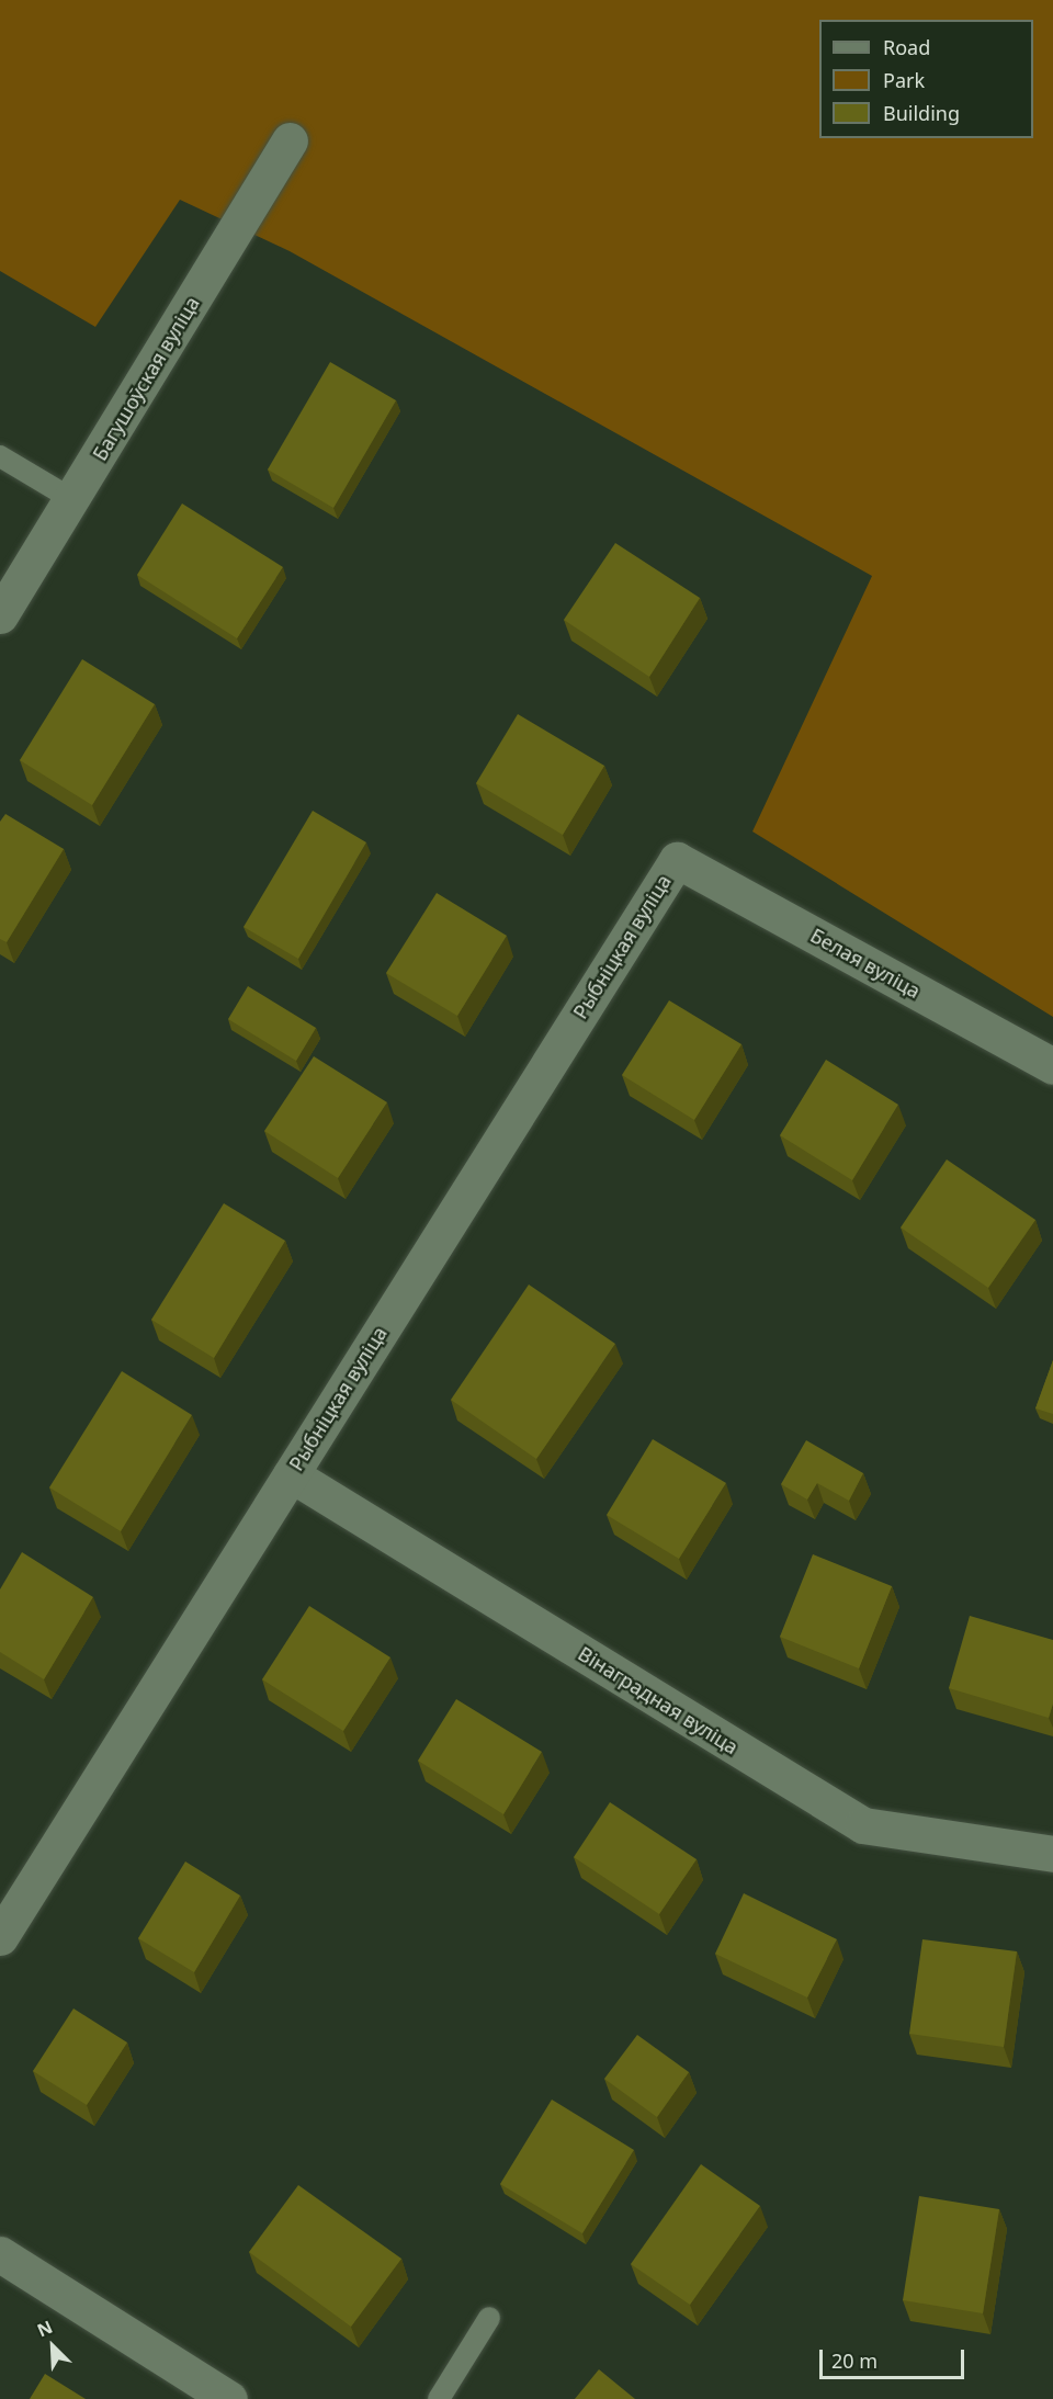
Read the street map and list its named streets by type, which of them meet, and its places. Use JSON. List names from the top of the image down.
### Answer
{
  "streets": {
    "street": [
      "Багушоўская вуліца",
      "Рыбніцкая вуліца",
      "Белая вуліца",
      "Вінаградная вуліца"
    ]
  },
  "crossings": [
    ["Рыбніцкая вуліца", "Белая вуліца"],
    ["Рыбніцкая вуліца", "Вінаградная вуліца"]
  ],
  "legend": ["Road", "Park", "Building"],
  "scale_bar": "20 m",
  "north": "top left"
}
